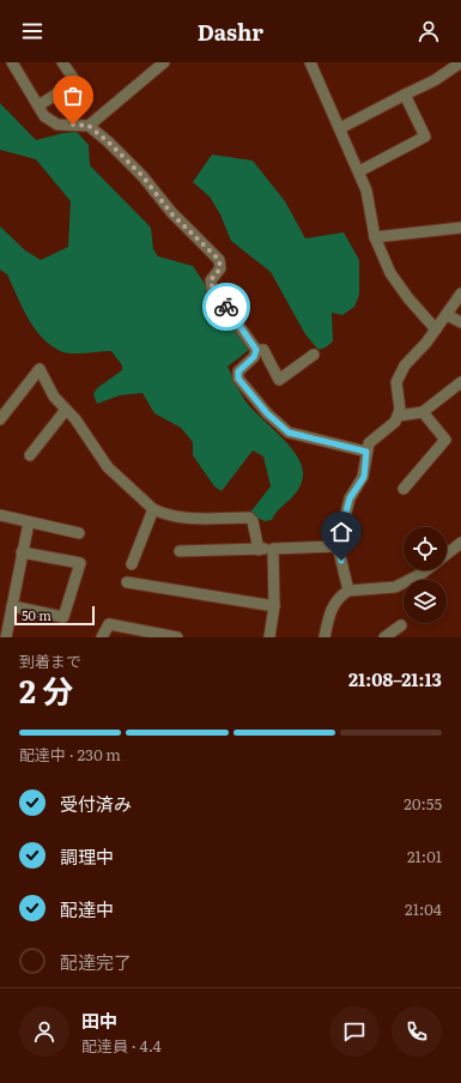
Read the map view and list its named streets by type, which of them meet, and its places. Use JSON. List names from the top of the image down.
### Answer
{
  "scale_bar": "50 m",
  "page": {
    "header": "Dashr",
    "scale": "50 m",
    "heading": ["2 分", "到着まで", "21:08–21:13"],
    "panel": ["田中", "配達員 · 4.4"],
    "bar": "配達中 · 230 m",
    "list": [
      ["受付済み", "20:55"],
      ["調理中", "21:01"],
      ["配達中", "21:04"],
      "配達完了"
    ]
  }
}
